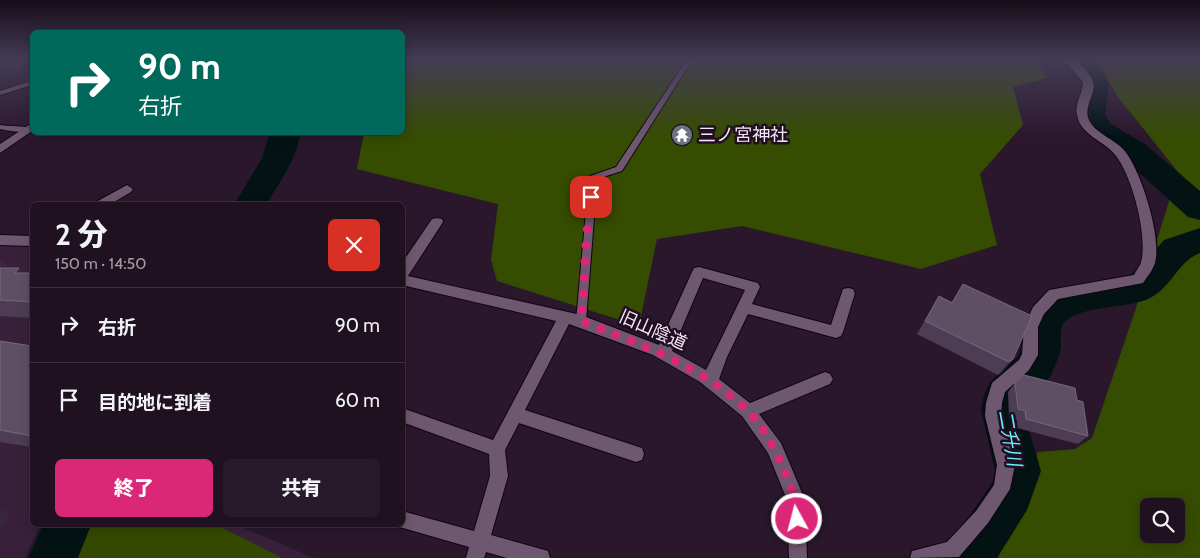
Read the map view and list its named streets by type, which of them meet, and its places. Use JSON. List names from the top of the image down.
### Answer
{
  "streets": {
    "street": ["旧山陰道"]
  },
  "water": ["二升川"],
  "places": {
    "temple": ["三ノ宮神社"]
  },
  "page": {
    "turn": ["90 m", "右折"],
    "heading": ["2 分", "150 m · 14:50"],
    "list": [
      {
        "name": "右折",
        "value": "90 m"
      },
      {
        "name": "目的地に到着",
        "value": "60 m"
      }
    ],
    "buttons": ["終了", "共有"]
  }
}
